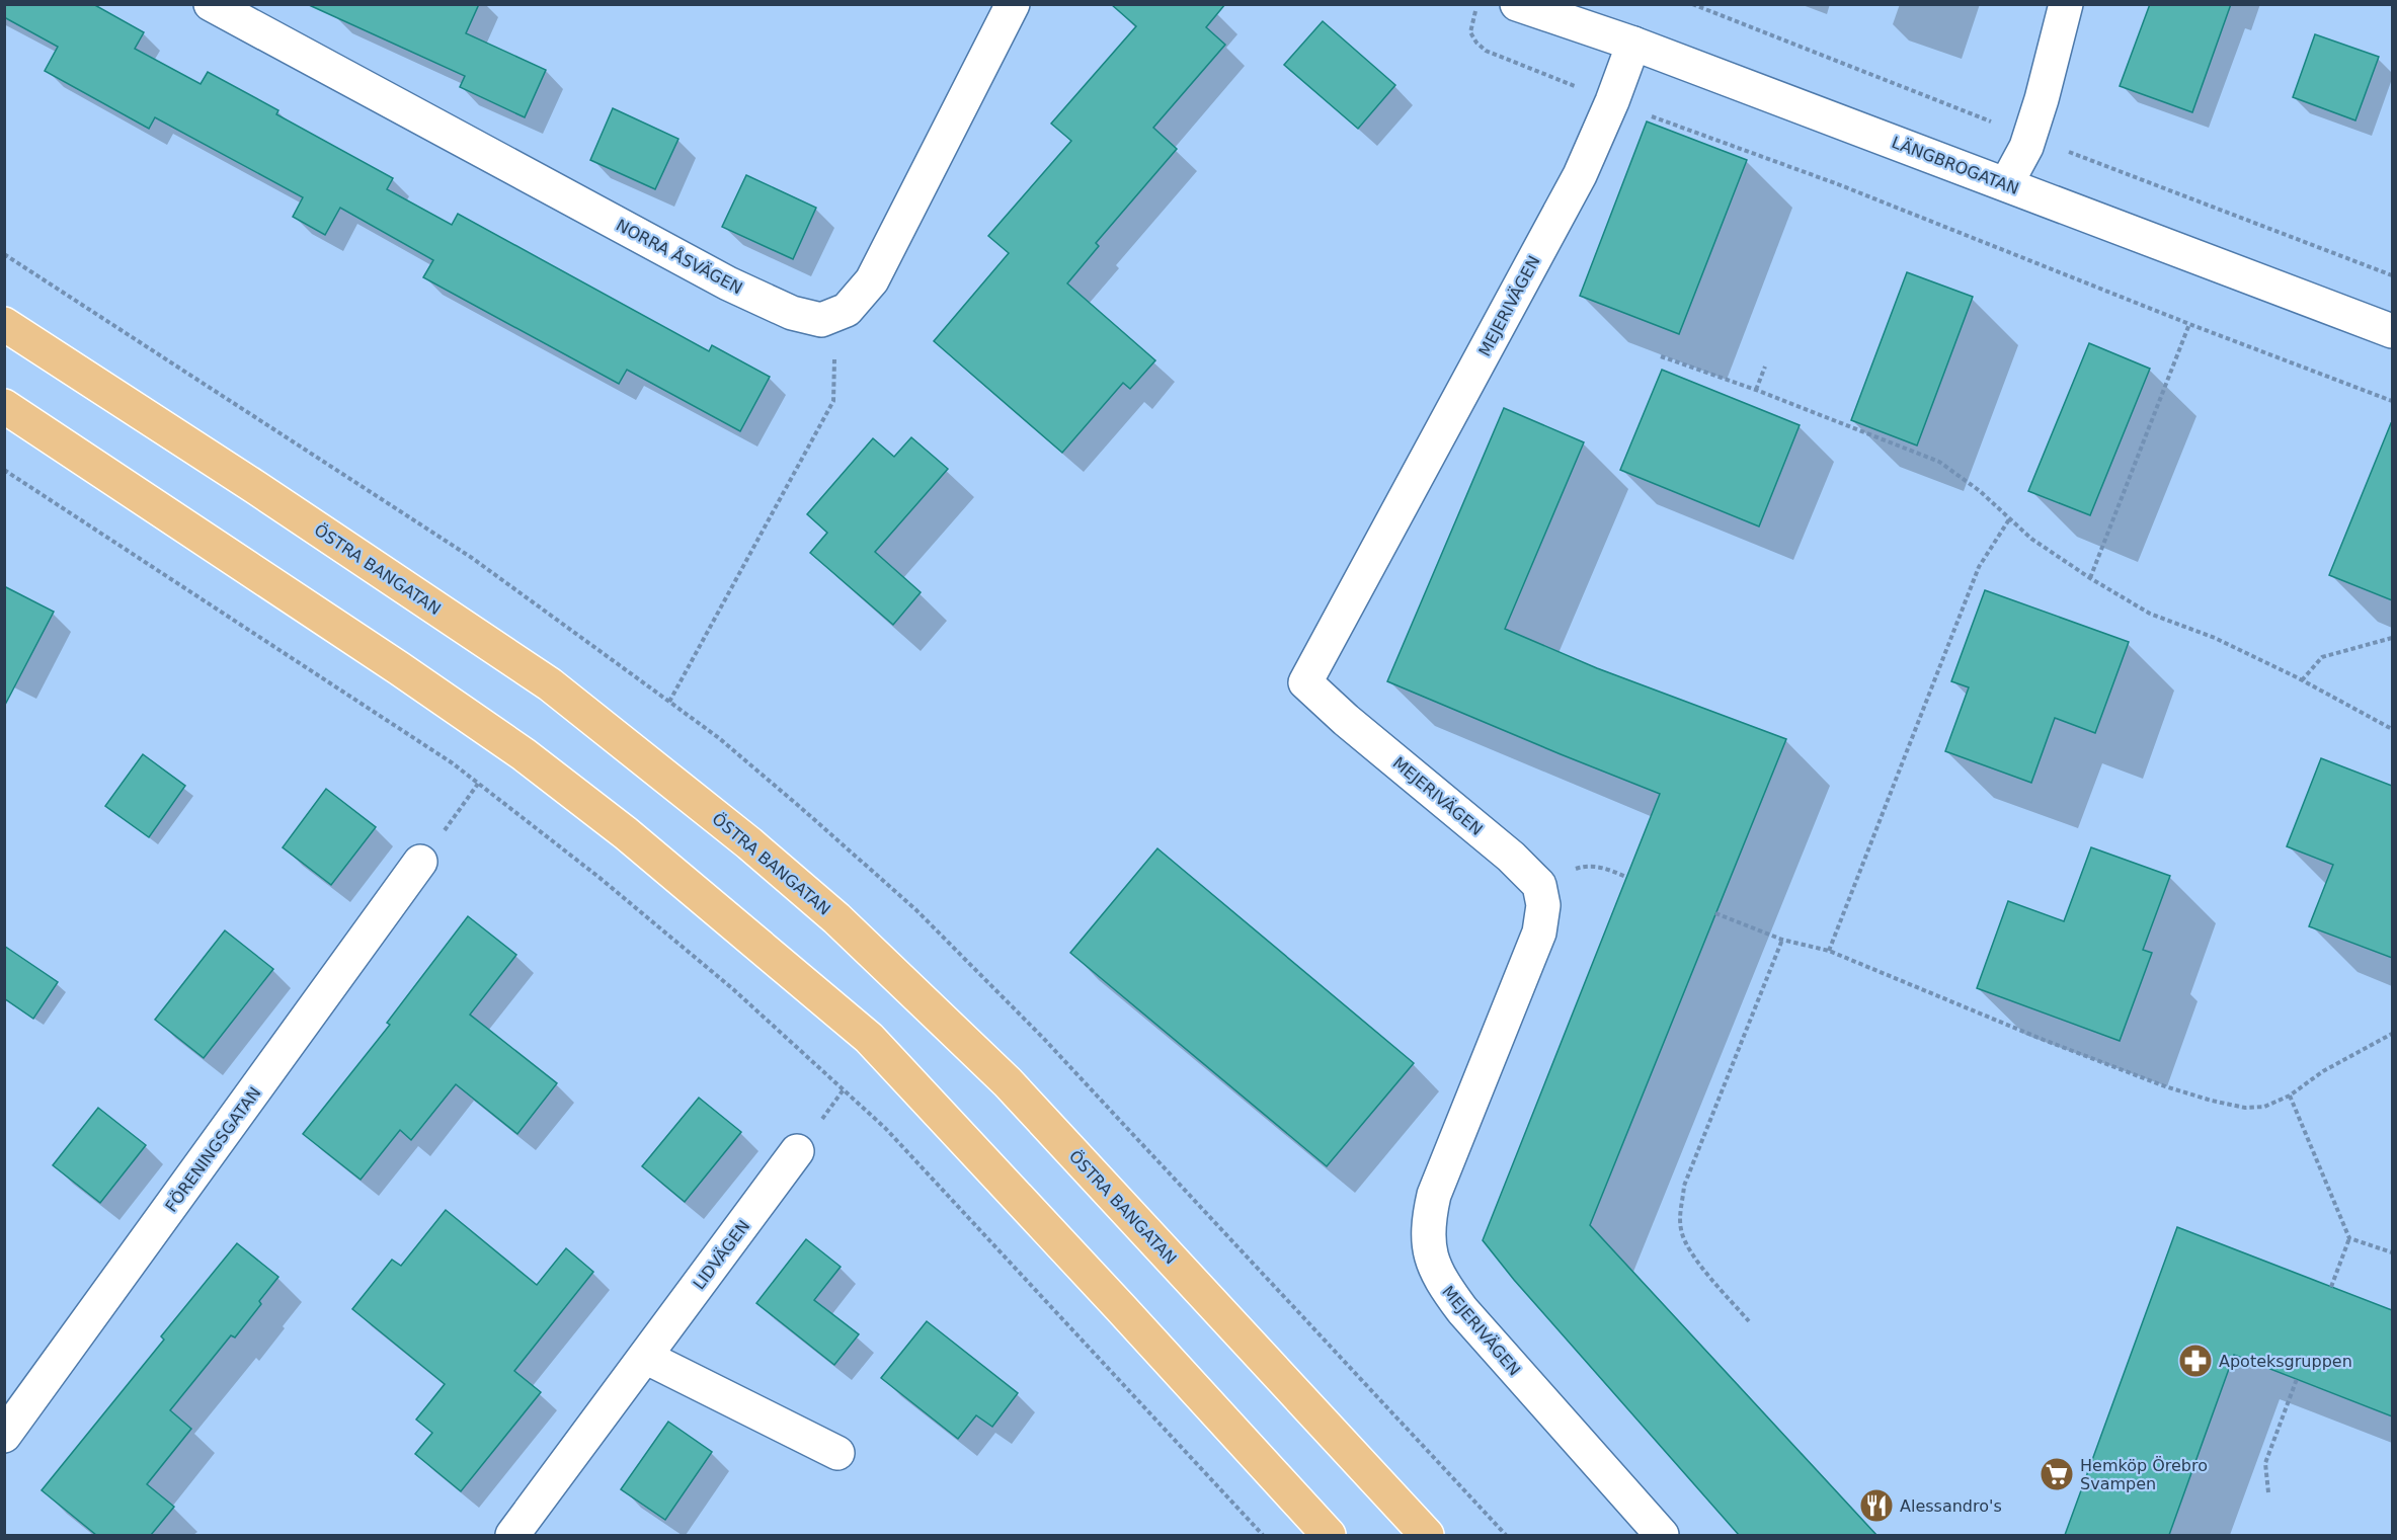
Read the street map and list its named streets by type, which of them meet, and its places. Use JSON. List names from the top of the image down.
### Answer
{
  "streets": {
    "main road": ["ÖSTRA BANGATAN"],
    "street": [
      "LÄNGBROGATAN",
      "NORRA ÅSVÄGEN",
      "MEJERIVÄGEN",
      "FÖRENINGSGATAN",
      "LIDVÄGEN"
    ]
  },
  "crossings": [
    ["LÄNGBROGATAN", "MEJERIVÄGEN"]
  ],
  "places": {
    "pharmacy": ["Apoteksgruppen"],
    "supermarket": ["Hemköp Örebro Svampen"],
    "restaurant": ["Alessandro's"]
  }
}
